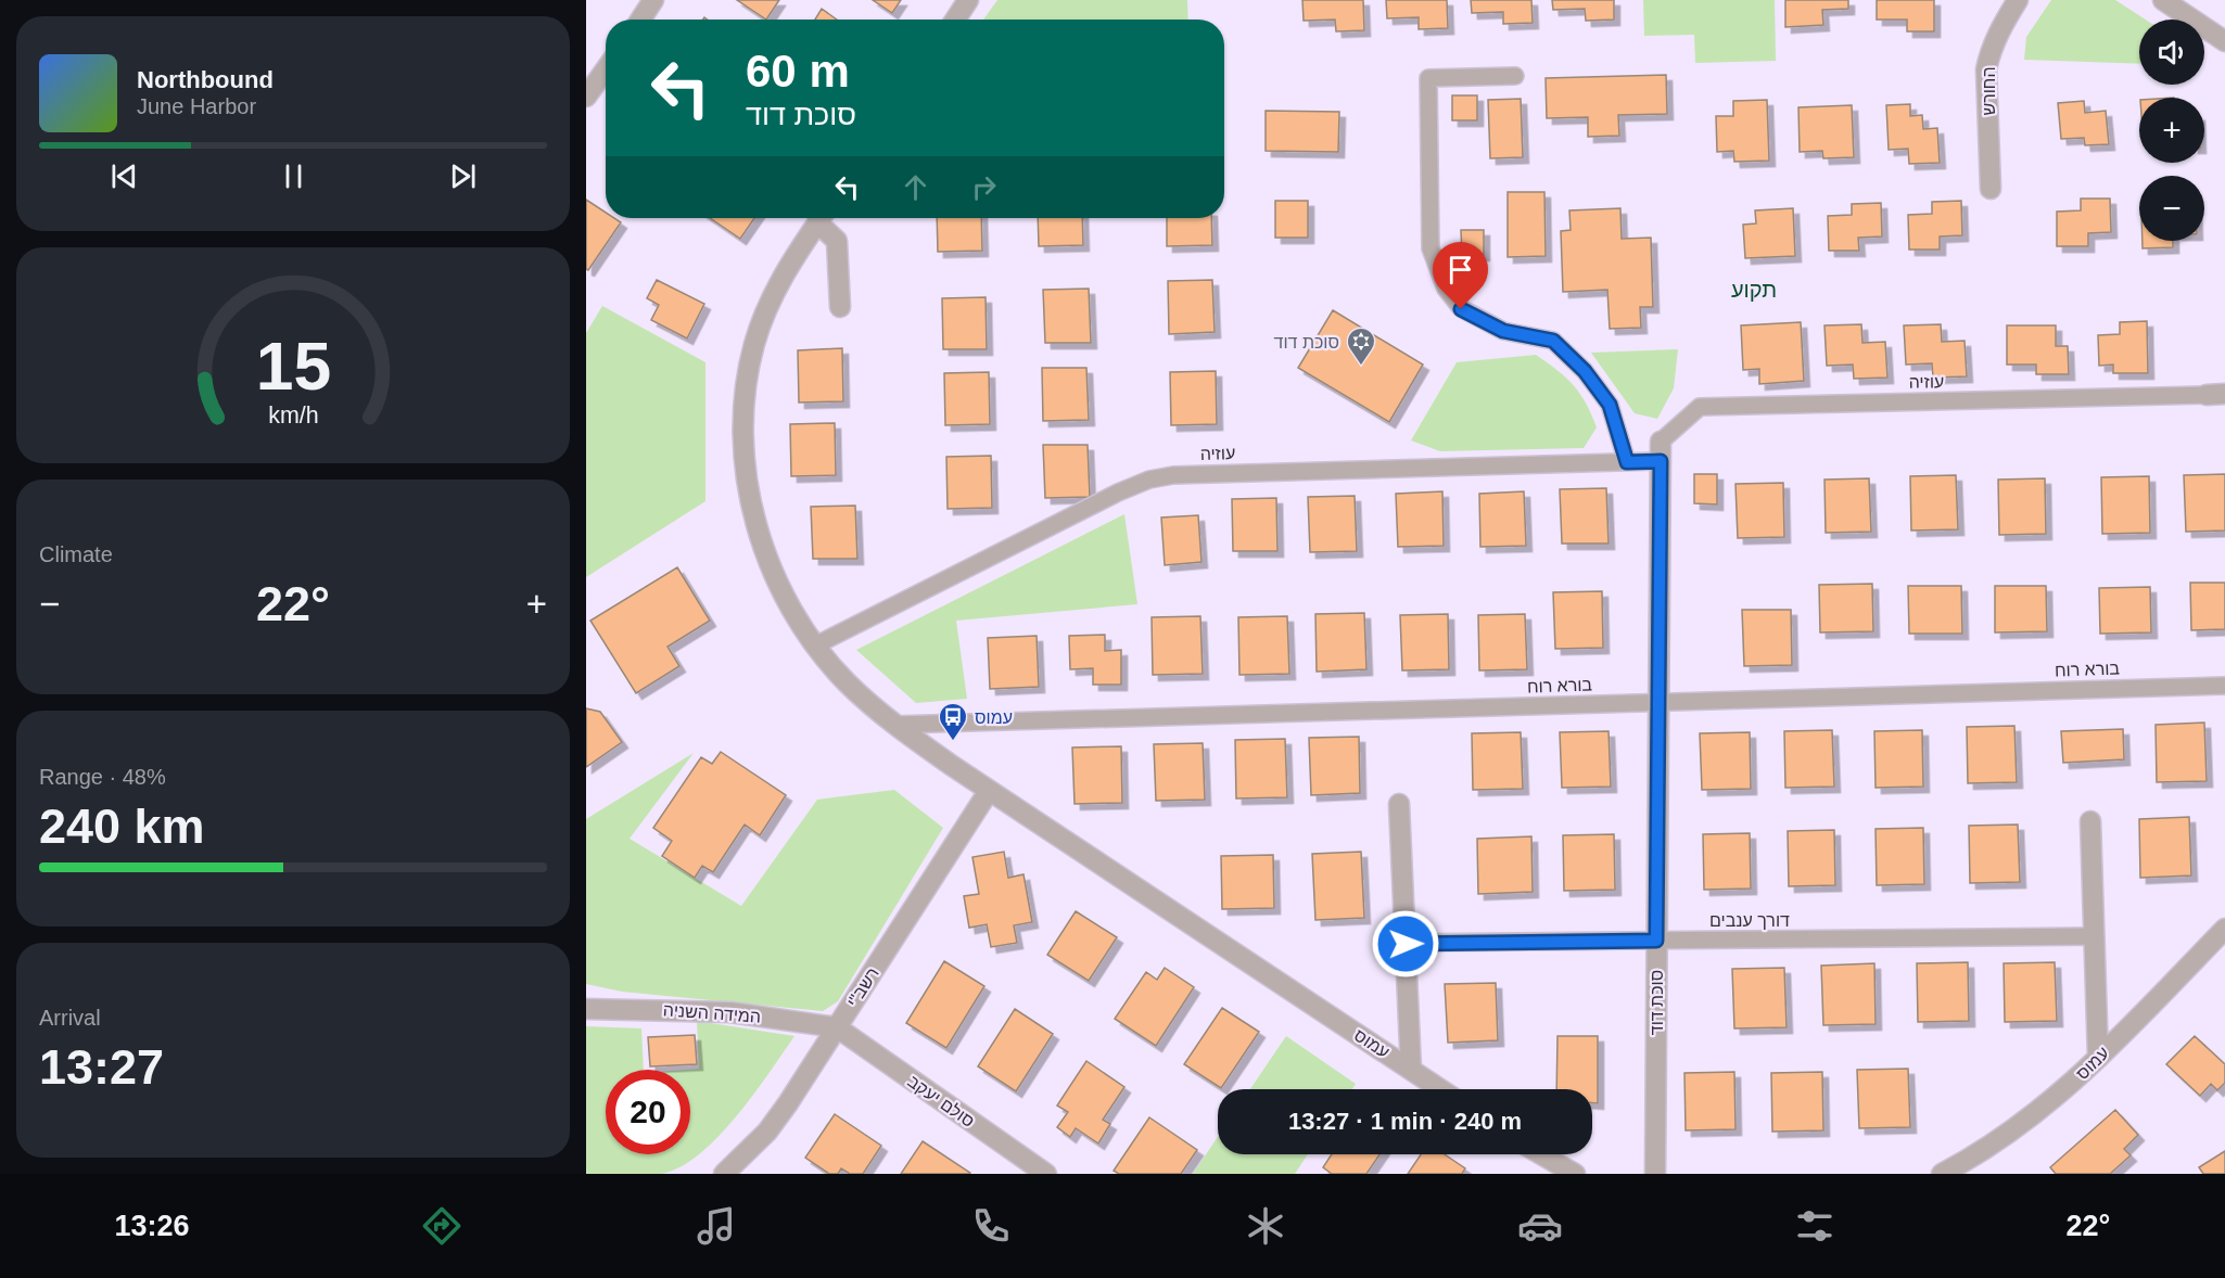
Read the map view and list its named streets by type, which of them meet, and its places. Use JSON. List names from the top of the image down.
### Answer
{
  "streets": {
    "street": [
      "החורש",
      "רשב\"י",
      "סוכת דוד",
      "המידה השניה",
      "עמוס",
      "סולם יעקב"
    ],
    "lane": ["עוזיה", "בורא רוח", "דורך ענבים"]
  },
  "crossings": [
    ["עוזיה", "סוכת דוד"],
    ["עוזיה", "עמוס"],
    ["בורא רוח", "סוכת דוד"],
    ["בורא רוח", "עמוס"],
    ["דורך ענבים", "סוכת דוד"],
    ["רשב\"י", "המידה השניה"],
    ["רשב\"י", "עמוס"],
    ["רשב\"י", "סולם יעקב"],
    ["המידה השניה", "סולם יעקב"]
  ],
  "districts": ["תקוע"],
  "places": {
    "synagogue": ["סוכת דוד"],
    "bus stop": ["עמוס"]
  },
  "page": {
    "map_buttons": ["+", "−"],
    "turn": ["60 m", "סוכת דוד"],
    "song": ["Northbound", "June Harbor"],
    "tile": [
      "Climate",
      ["Range · 48%", "240 km"],
      ["Arrival", "13:27"]
    ],
    "heat": ["−", "22°", "+"],
    "limit": "20",
    "trip": "13:27 · 1 min · 240 m",
    "tabs": ["13:26", "22°"],
    "gauge": ["15", "km/h"]
  }
}
